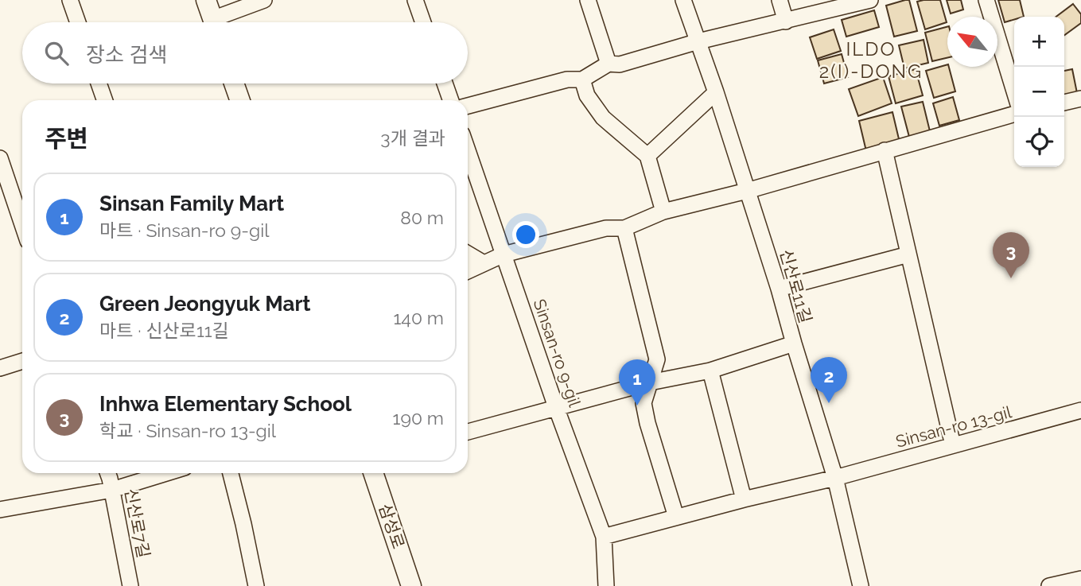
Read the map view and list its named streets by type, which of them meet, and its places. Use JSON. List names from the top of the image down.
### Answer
{
  "streets": {
    "street": [
      "신산로11길",
      "Sinsan-ro 9-gil",
      "Sinsan-ro 13-gil",
      "신산로7길",
      "삼성로"
    ]
  },
  "crossings": [
    ["신산로11길", "Sinsan-ro 13-gil"],
    ["Sinsan-ro 9-gil", "Sinsan-ro 13-gil"]
  ],
  "districts": ["ILDO 2(I)-DONG"],
  "north": "top left",
  "page": {
    "map_buttons": ["+", "−"],
    "search": "장소 검색",
    "heading": ["주변", "3개 결과"],
    "list": [
      {
        "mark": "1",
        "name": "Sinsan Family Mart",
        "note": "마트 · Sinsan-ro 9-gil",
        "value": "80 m"
      },
      {
        "mark": "2",
        "name": "Green Jeongyuk Mart",
        "note": "마트 · 신산로11길",
        "value": "140 m"
      },
      {
        "mark": "3",
        "name": "Inhwa Elementary School",
        "note": "학교 · Sinsan-ro 13-gil",
        "value": "190 m"
      }
    ],
    "pins": ["3", "2", "1"]
  }
}
